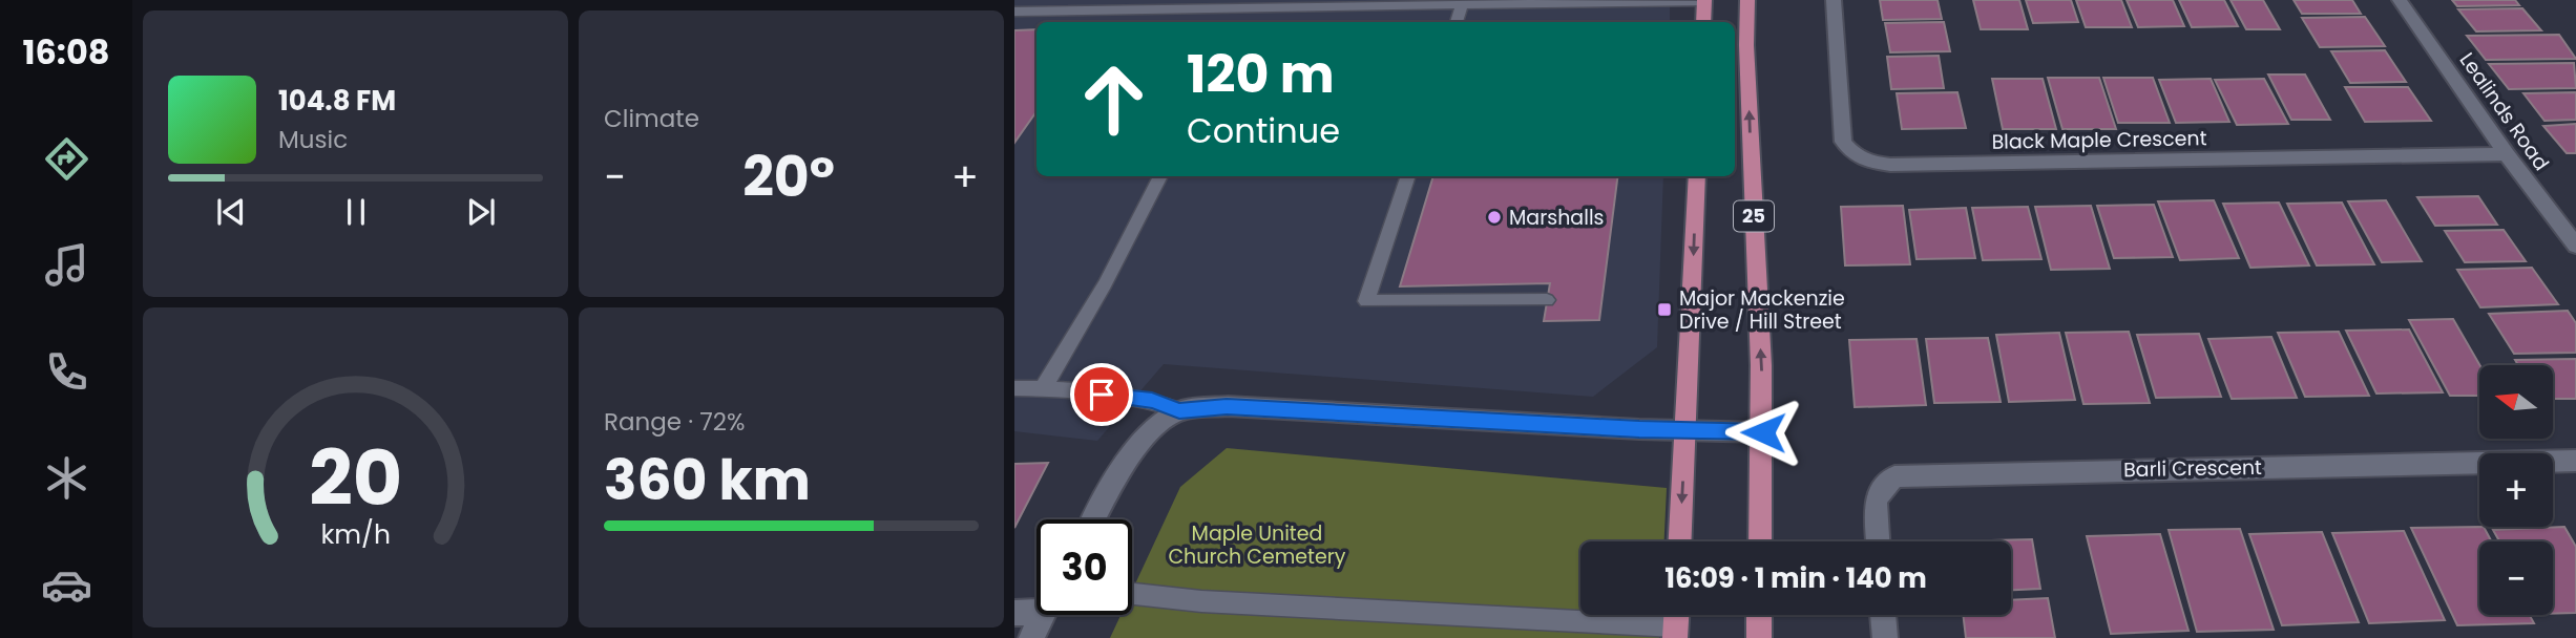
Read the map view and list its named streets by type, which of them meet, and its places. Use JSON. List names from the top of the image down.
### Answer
{
  "streets": {
    "main road": ["25"],
    "street": ["Lealinds Road", "Black Maple Crescent", "Barli Crescent"]
  },
  "crossings": [
    ["Lealinds Road", "Black Maple Crescent"]
  ],
  "parks": ["Maple United Church Cemetery"],
  "places": {
    "other": ["Marshalls"],
    "transit": ["Major Mackenzie Drive / Hill Street"]
  },
  "north": "left",
  "page": {
    "tabs": "16:08",
    "tile": [
      "Climate",
      ["Range · 72%", "360 km"]
    ],
    "turn": ["120 m", "Continue"],
    "song": ["104.8 FM", "Music"],
    "heat": ["−", "20°", "+"],
    "map_buttons": ["+", "−"],
    "limit": "30",
    "trip": "16:09 · 1 min · 140 m",
    "gauge": ["20", "km/h"]
  }
}
